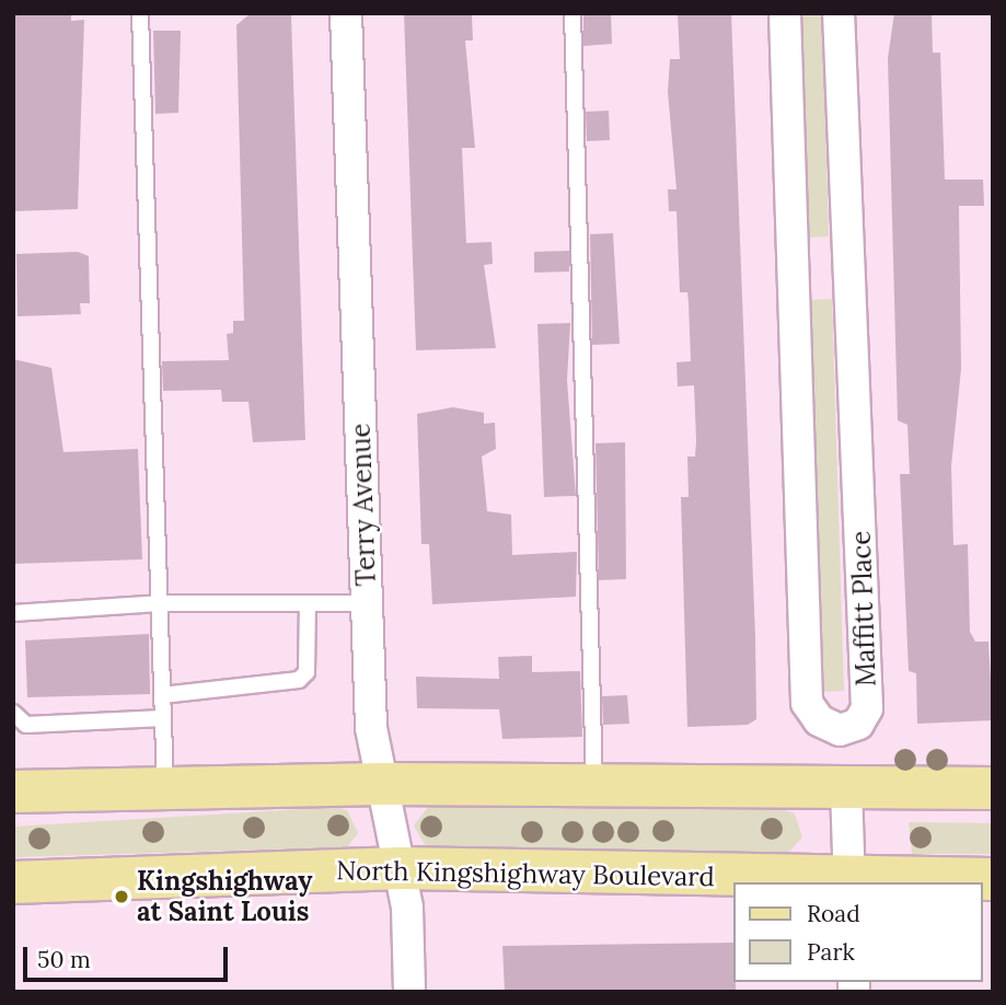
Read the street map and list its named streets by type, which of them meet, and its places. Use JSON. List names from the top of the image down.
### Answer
{
  "streets": {
    "main road": ["North Kingshighway Boulevard"],
    "street": ["Terry Avenue", "Maffitt Place"]
  },
  "crossings": [
    ["Terry Avenue", "North Kingshighway Boulevard"]
  ],
  "places": ["Kingshighway at Saint Louis"],
  "legend": ["Road", "Park"],
  "scale_bar": "50 m"
}
